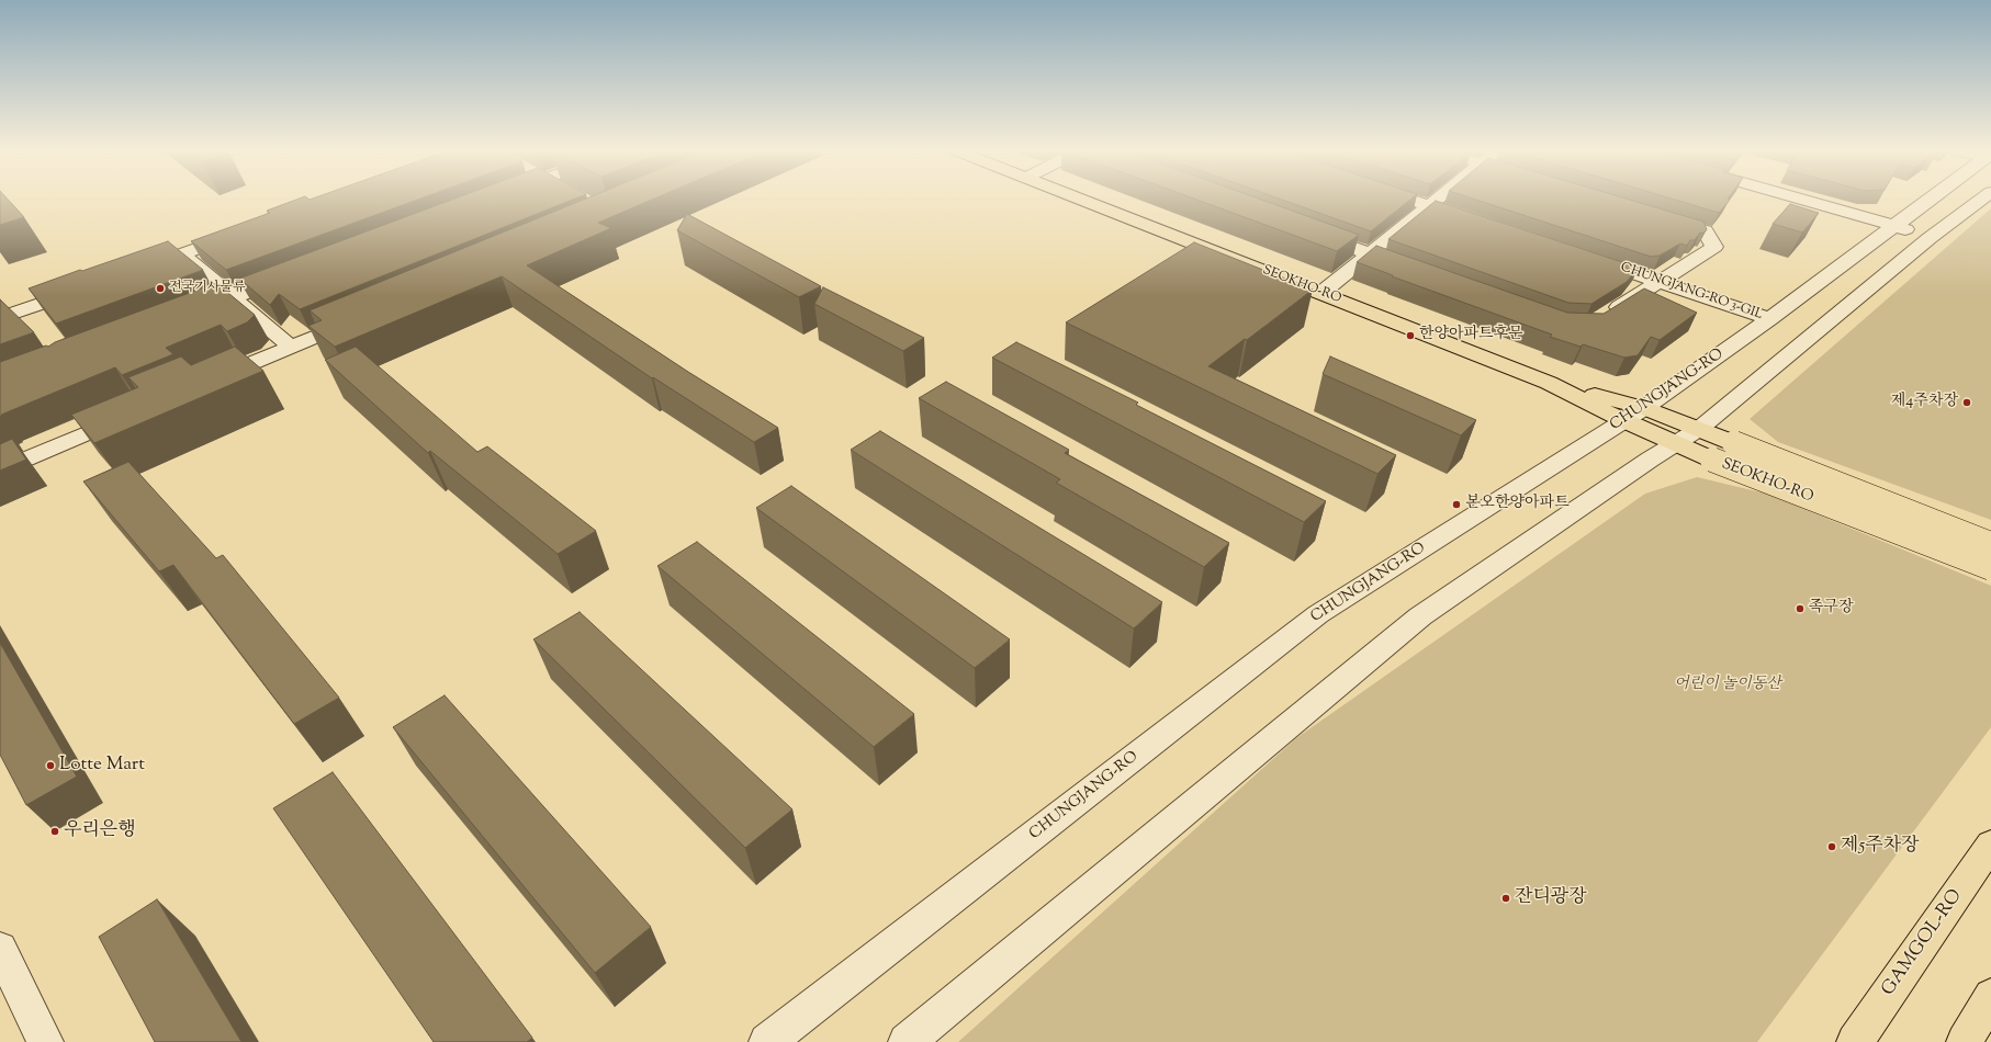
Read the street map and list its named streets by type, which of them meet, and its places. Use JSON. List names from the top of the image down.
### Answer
{
  "streets": {
    "main road": ["SEOKHO-RO", "GAMGOL-RO"],
    "street": ["CHUNGJANG-RO 3-GIL", "CHUNGJANG-RO"]
  },
  "crossings": [
    ["SEOKHO-RO", "CHUNGJANG-RO"],
    ["CHUNGJANG-RO 3-GIL", "CHUNGJANG-RO"]
  ],
  "parks": ["어린이 놀이동산"],
  "places": [
    "전국기사물류",
    "한양아파트후문",
    "제4주차장",
    "본오한양아파트",
    "족구장",
    "Lotte Mart",
    "우리은행",
    "제5주차장",
    "잔디광장"
  ]
}
